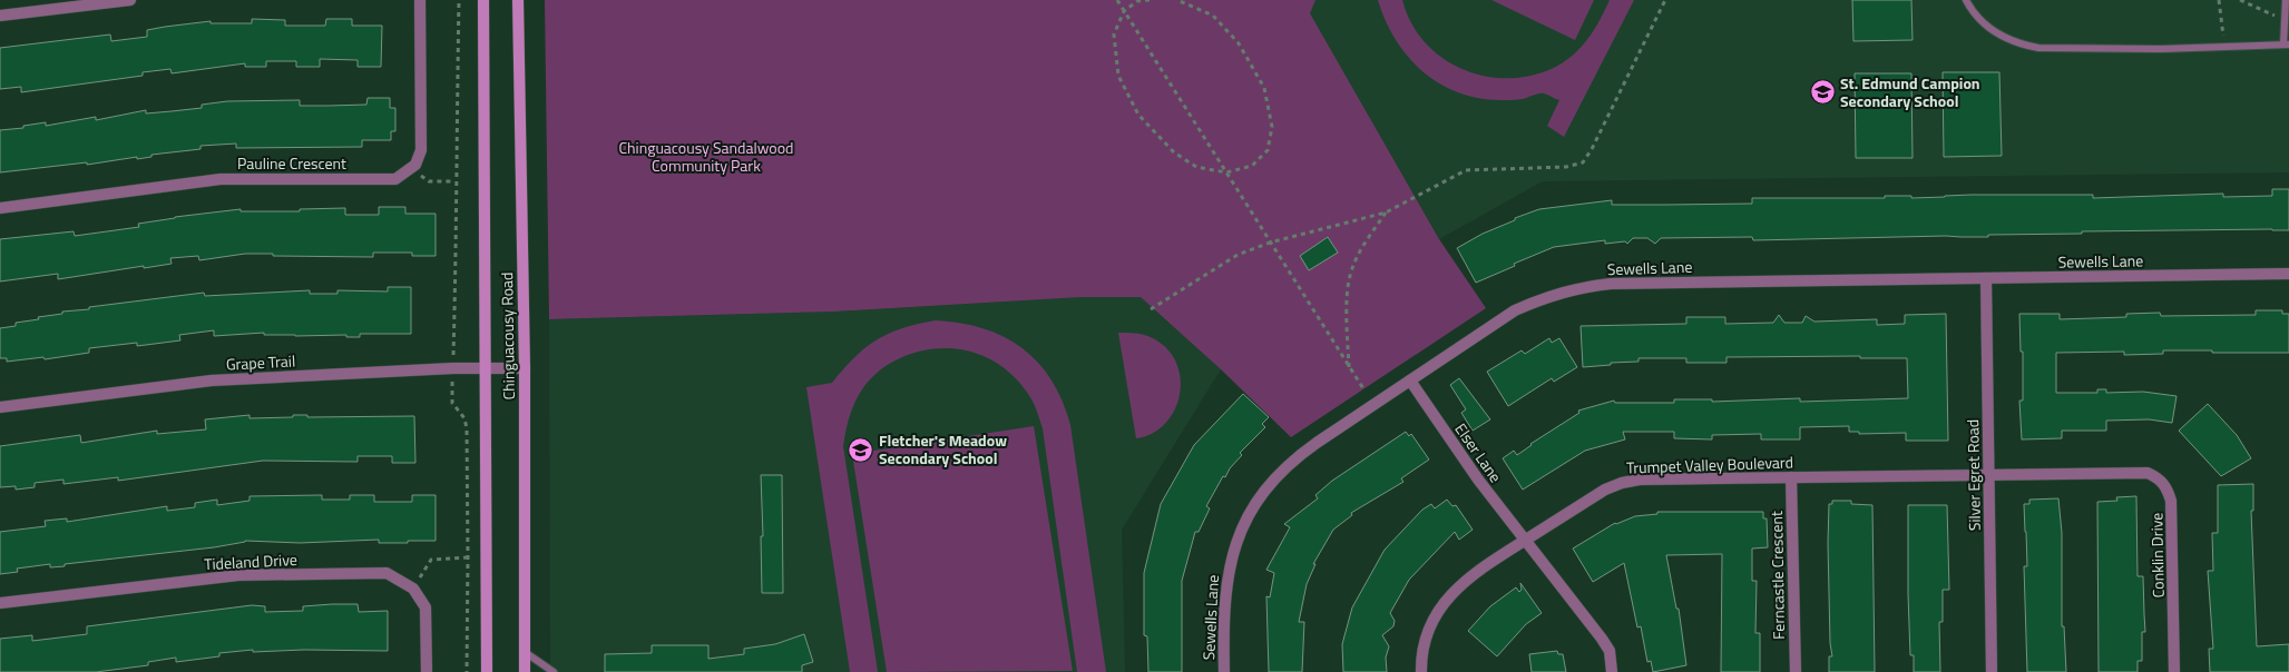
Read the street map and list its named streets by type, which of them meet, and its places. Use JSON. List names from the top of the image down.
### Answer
{
  "streets": {
    "main road": ["Chinguacousy Road"],
    "street": [
      "Pauline Crescent",
      "Sewells Lane",
      "Grape Trail",
      "Elser Lane",
      "Trumpet Valley Boulevard",
      "Silver Egret Road",
      "Conklin Drive",
      "Tideland Drive",
      "Ferncastle Crescent"
    ]
  },
  "crossings": [
    ["Sewells Lane", "Elser Lane"],
    ["Sewells Lane", "Silver Egret Road"],
    ["Chinguacousy Road", "Grape Trail"],
    ["Elser Lane", "Trumpet Valley Boulevard"],
    ["Trumpet Valley Boulevard", "Silver Egret Road"],
    ["Trumpet Valley Boulevard", "Conklin Drive"],
    ["Trumpet Valley Boulevard", "Ferncastle Crescent"],
    ["Silver Egret Road", "Conklin Drive"]
  ],
  "parks": ["Chinguacousy Sandalwood Community Park"],
  "places": {
    "school or university": ["St. Edmund Campion Secondary School", "Fletcher's Meadow Secondary School"]
  }
}
